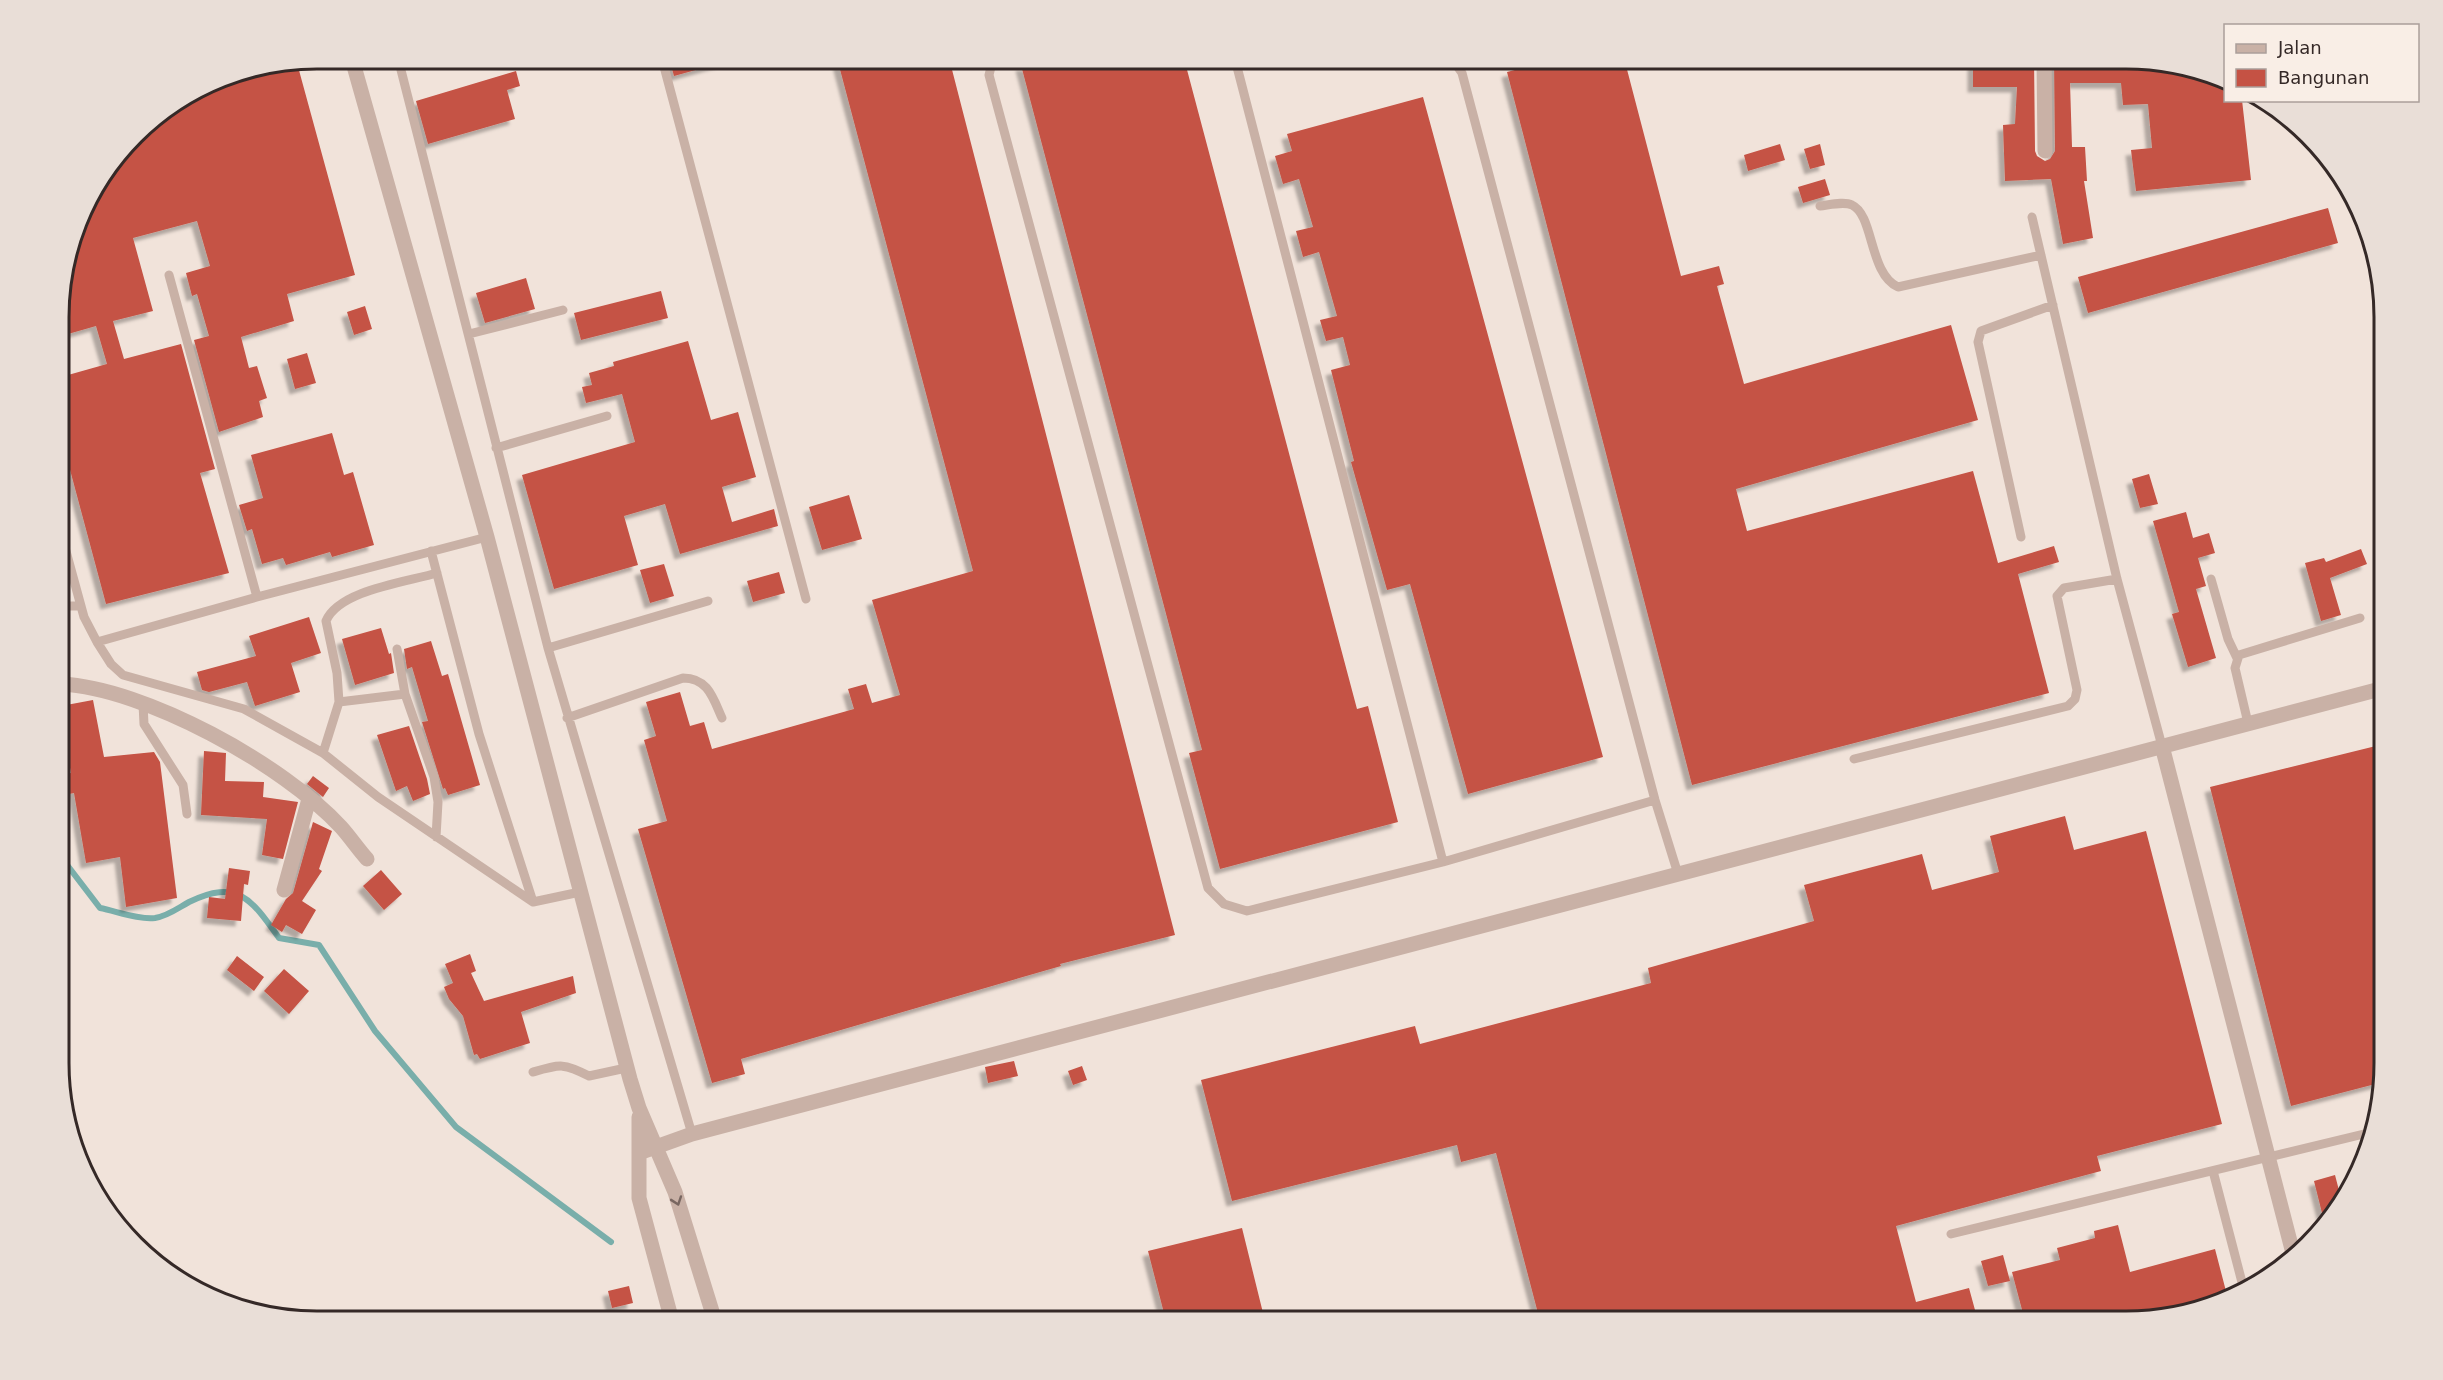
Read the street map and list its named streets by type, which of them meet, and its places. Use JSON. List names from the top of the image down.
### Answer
{
  "legend": ["Jalan", "Bangunan"]
}
